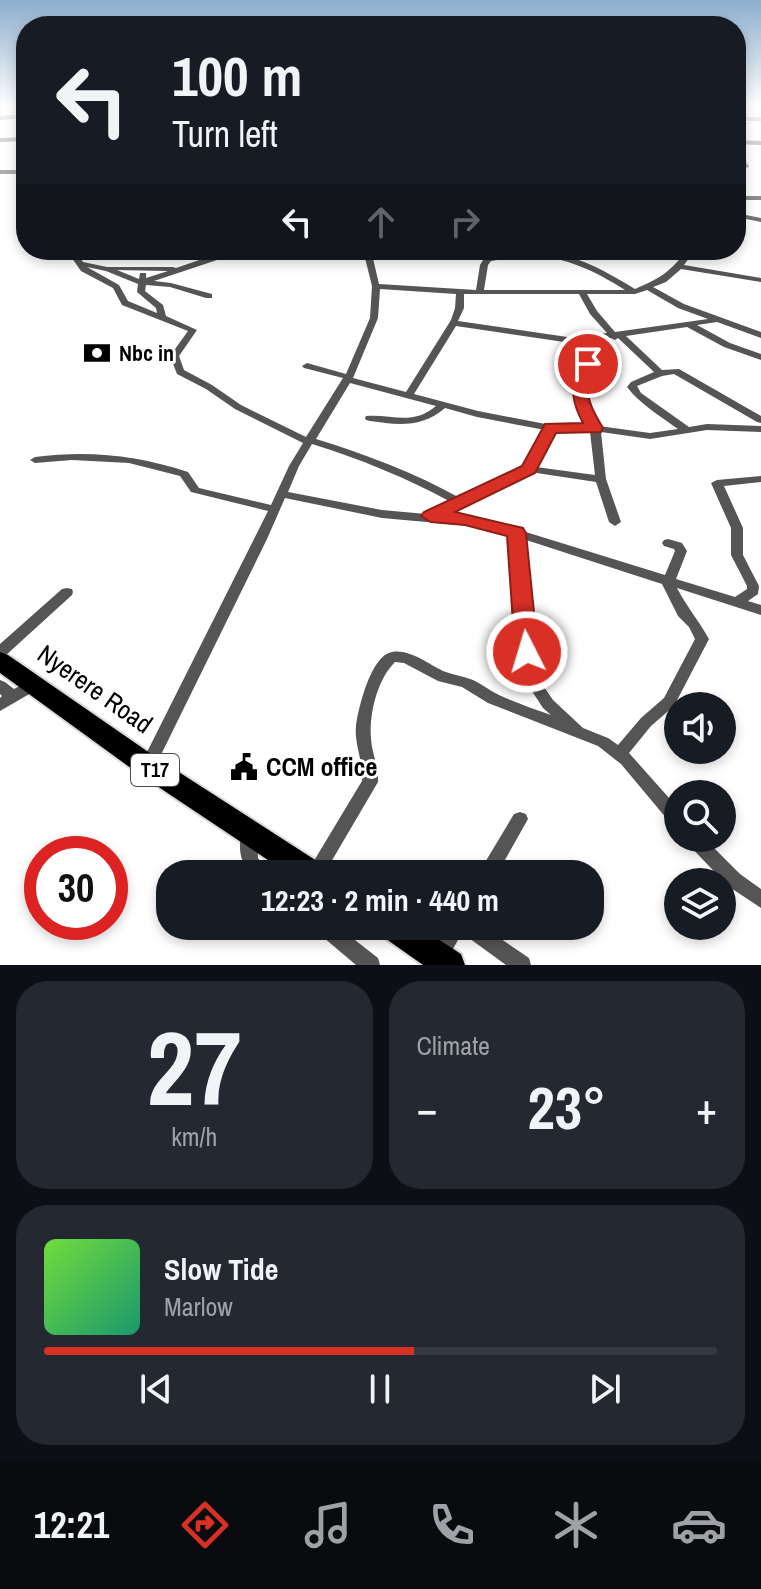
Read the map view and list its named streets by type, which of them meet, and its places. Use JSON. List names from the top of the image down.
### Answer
{
  "streets": {
    "main road": ["Nyerere Road", "T17"]
  },
  "places": {
    "bank": ["Nbc in"],
    "public building": ["CCM office"]
  },
  "page": {
    "turn": ["100 m", "Turn left"],
    "limit": "30",
    "trip": "12:23 · 2 min · 440 m",
    "tile": [
      ["27", "km/h"],
      "Climate"
    ],
    "heat": ["−", "23°", "+"],
    "song": ["Slow Tide", "Marlow"],
    "tabs": "12:21"
  }
}
